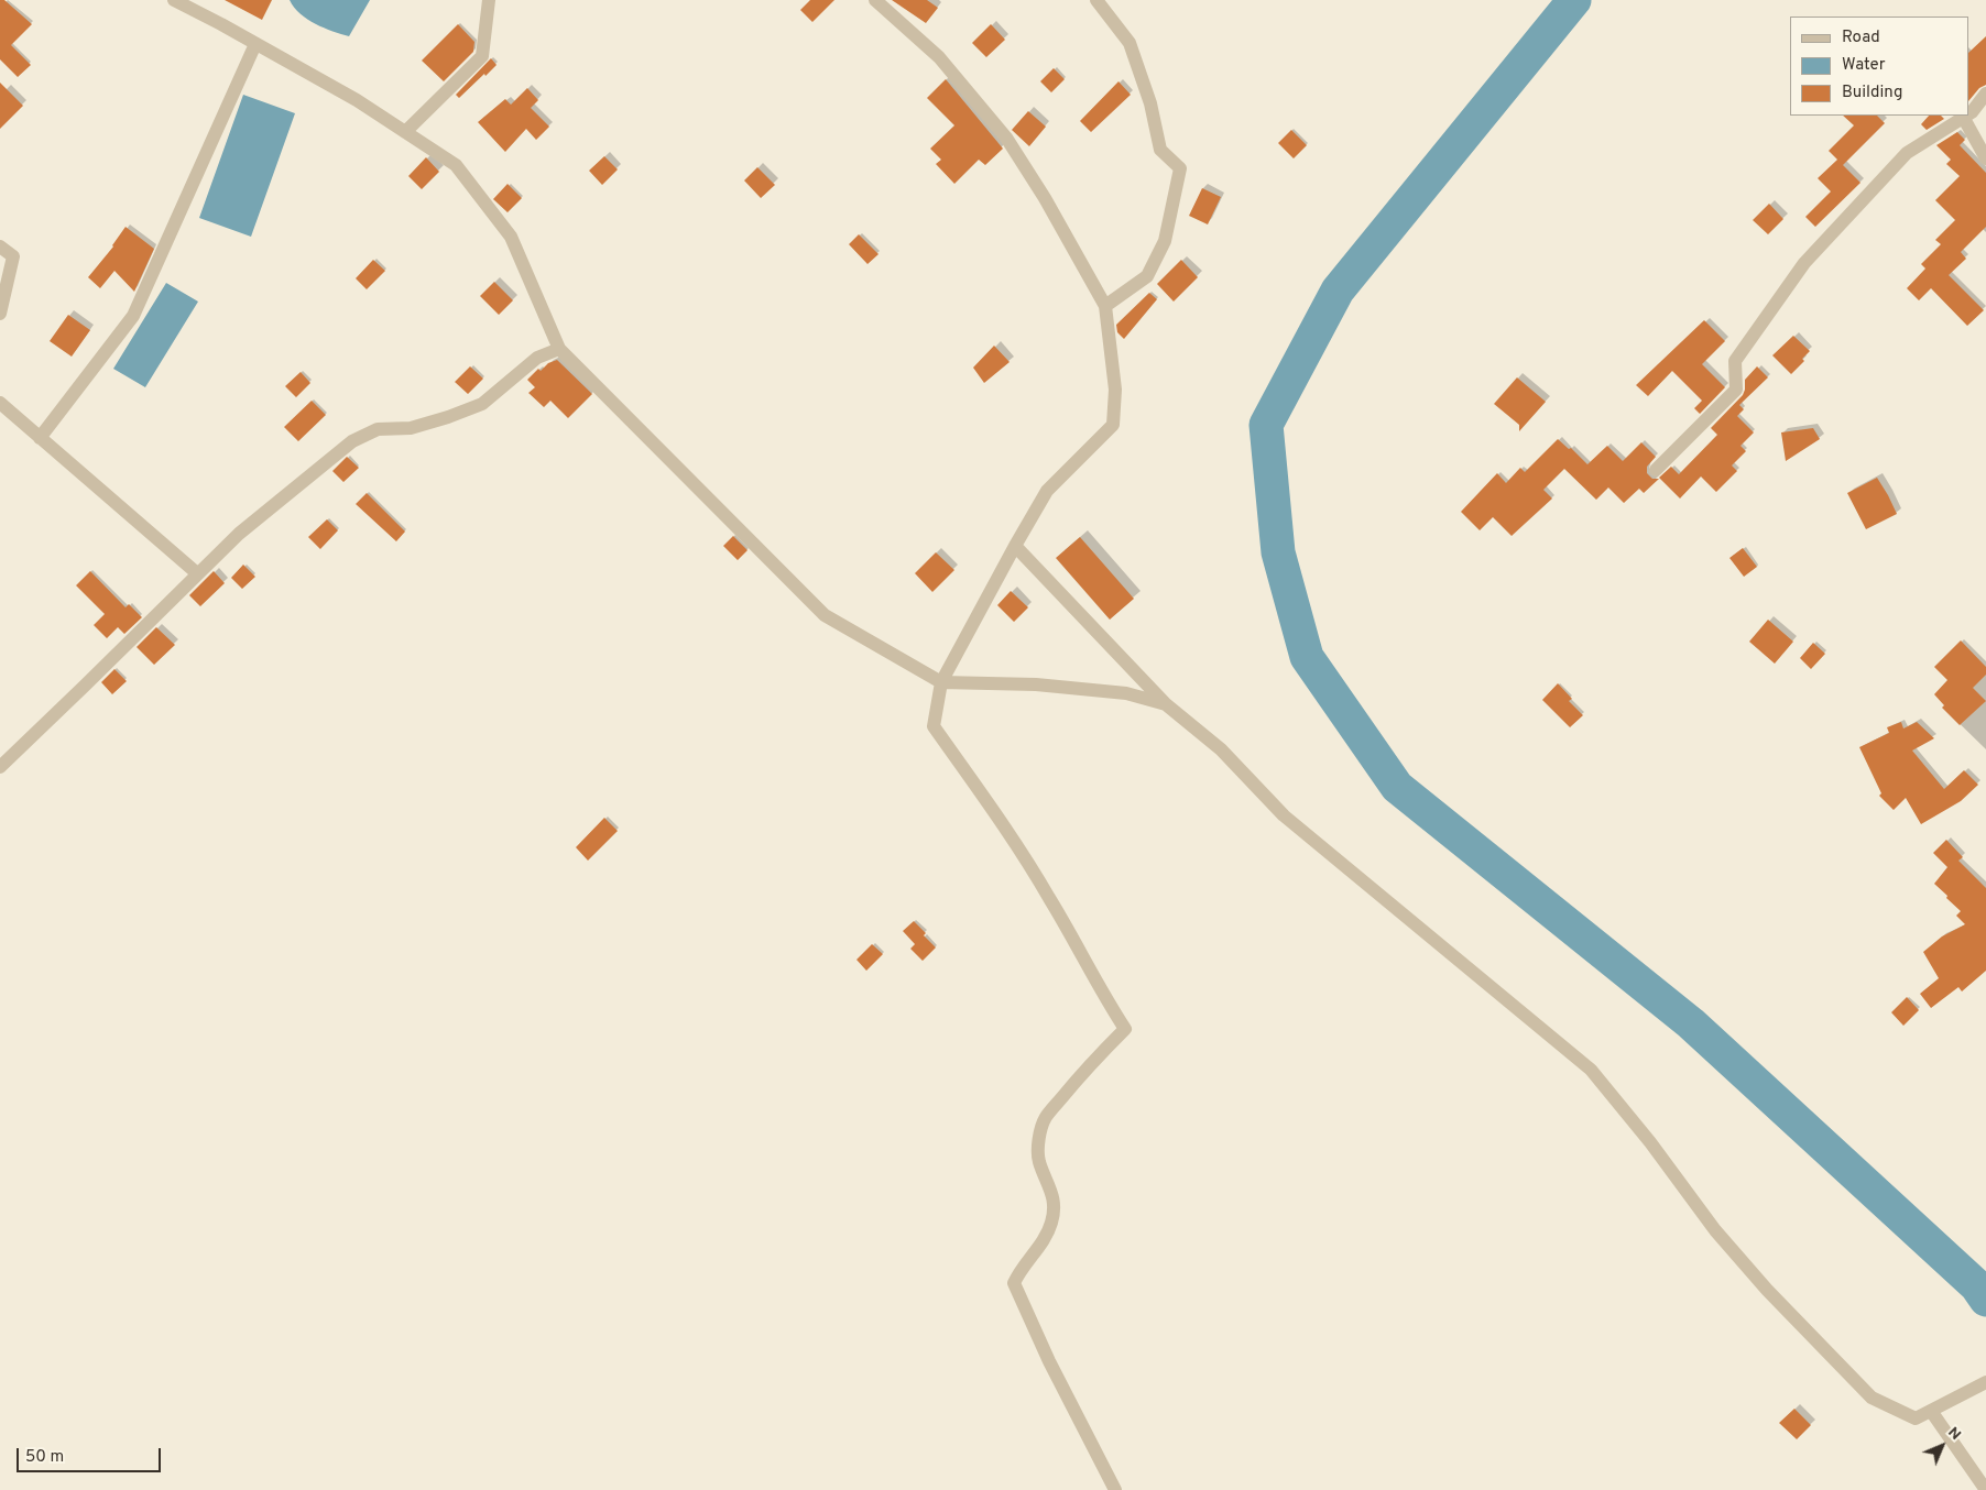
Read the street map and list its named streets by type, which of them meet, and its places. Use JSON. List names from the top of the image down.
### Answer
{
  "legend": ["Road", "Water", "Building"],
  "scale_bar": "50 m",
  "north": "top right"
}
